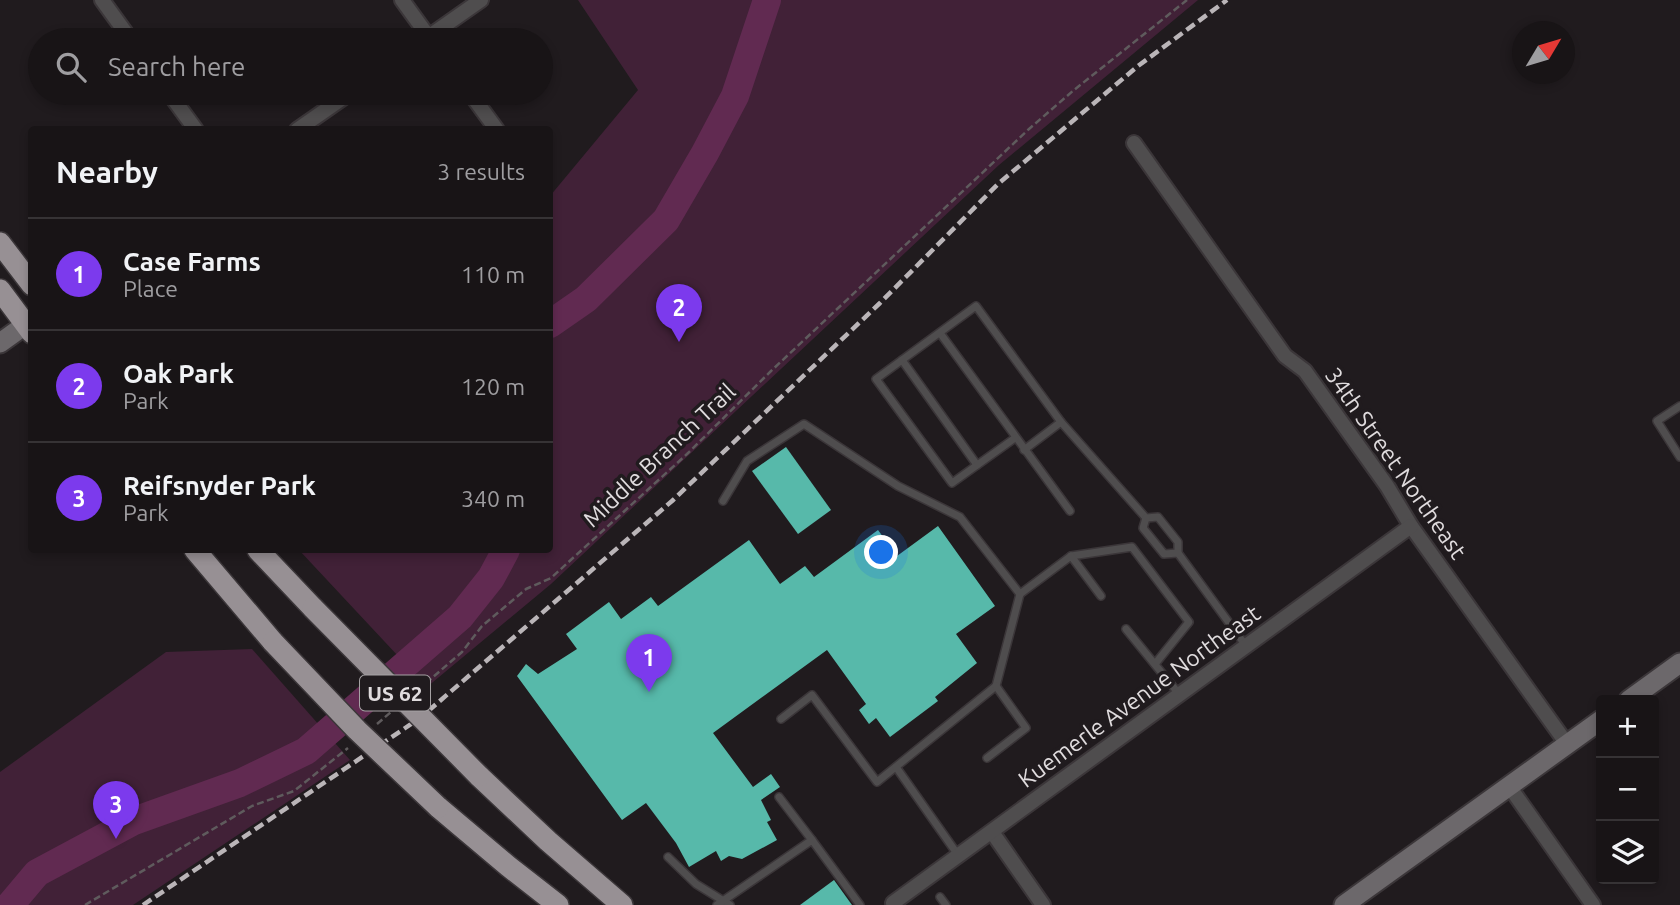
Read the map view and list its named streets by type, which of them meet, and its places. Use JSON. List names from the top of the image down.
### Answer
{
  "streets": {
    "highway": ["US 62"],
    "street": ["34th Street Northeast", "Kuemerle Avenue Northeast"],
    "path": ["Middle Branch Trail"]
  },
  "crossings": [
    ["34th Street Northeast", "Kuemerle Avenue Northeast"]
  ],
  "north": "top right",
  "page": {
    "search": "Search here",
    "heading": ["Nearby", "3 results"],
    "list": [
      {
        "mark": "1",
        "name": "Case Farms",
        "note": "Place",
        "value": "110 m"
      },
      {
        "mark": "2",
        "name": "Oak Park",
        "note": "Park",
        "value": "120 m"
      },
      {
        "mark": "3",
        "name": "Reifsnyder Park",
        "note": "Park",
        "value": "340 m"
      }
    ],
    "pins": ["2", "1", "3"],
    "map_buttons": ["+", "−"]
  }
}
